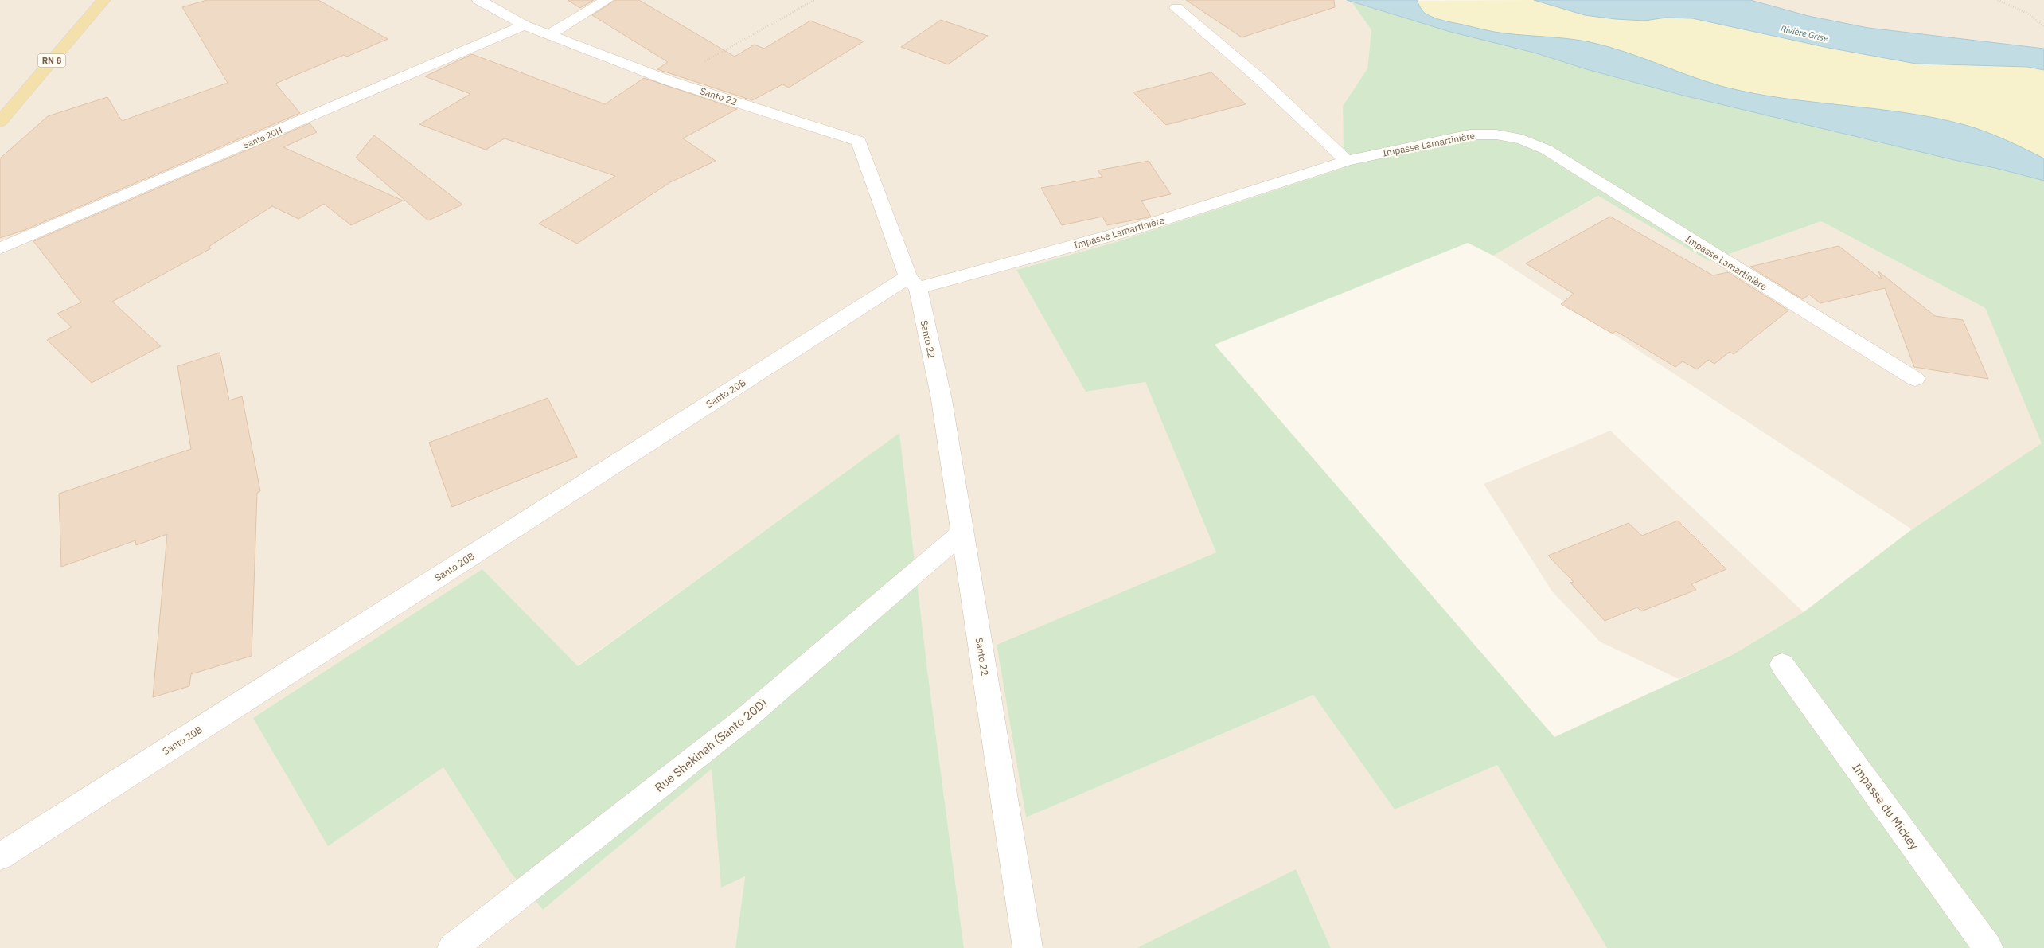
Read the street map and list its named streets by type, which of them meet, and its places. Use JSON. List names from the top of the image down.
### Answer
{
  "streets": {
    "main road": ["RN 8"],
    "street": [
      "Santo 22",
      "Santo 20H",
      "Impasse Lamartinière",
      "Santo 20B",
      "Rue Shekinah (Santo 20D)",
      "Impasse du Mickey"
    ]
  },
  "crossings": [
    ["Santo 22", "Santo 20H"],
    ["Santo 22", "Impasse Lamartinière"],
    ["Santo 22", "Santo 20B"],
    ["Santo 22", "Rue Shekinah (Santo 20D)"],
    ["Impasse Lamartinière", "Santo 20B"]
  ],
  "water": ["Rivière Grise"]
}
